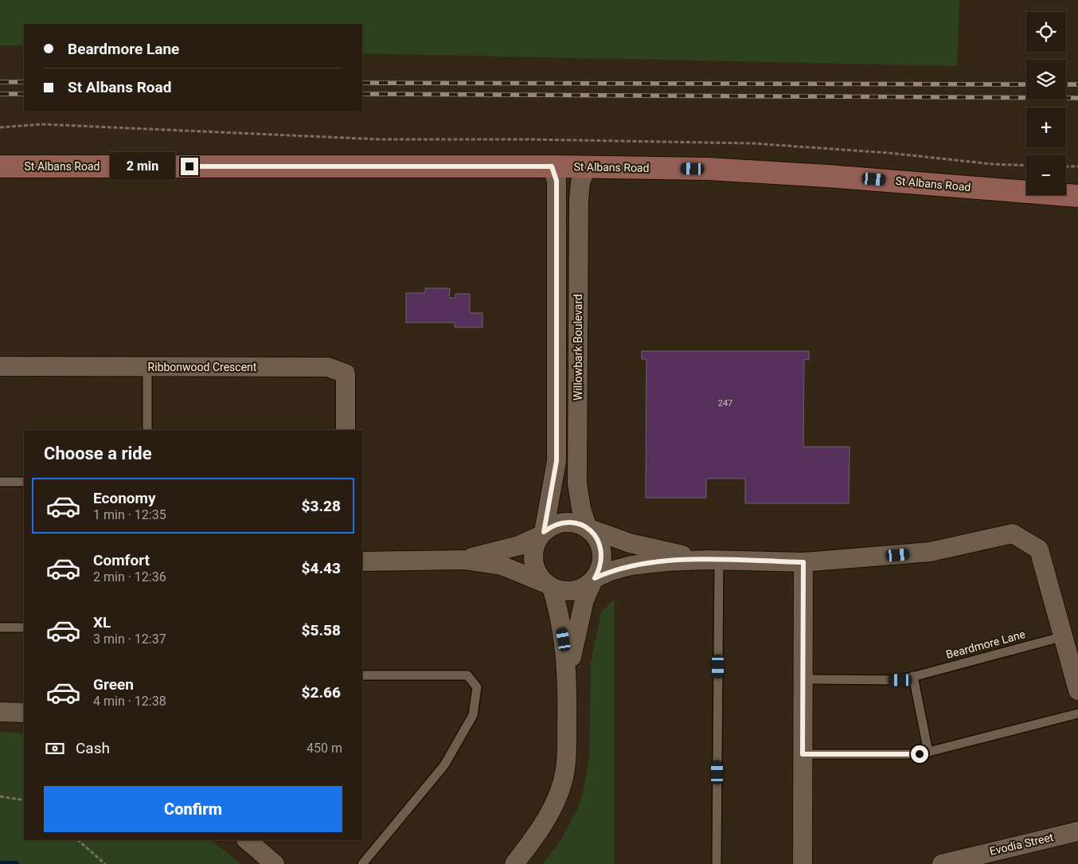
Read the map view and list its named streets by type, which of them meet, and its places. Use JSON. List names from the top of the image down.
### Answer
{
  "streets": {
    "main road": ["St Albans Road"],
    "street": ["Willowbark Boulevard", "Ribbonwood Crescent", "Evodia Street"],
    "lane": ["Beardmore Lane"]
  },
  "crossings": [
    ["St Albans Road", "Willowbark Boulevard"]
  ],
  "house_numbers": ["247"],
  "page": {
    "map_buttons": ["+", "−"],
    "banner": ["Beardmore Lane", "St Albans Road"],
    "bubble": "2 min",
    "heading": "Choose a ride",
    "list": [
      {
        "name": "Economy",
        "note": "1 min · 12:35",
        "value": "$3.28"
      },
      {
        "name": "Comfort",
        "note": "2 min · 12:36",
        "value": "$4.43"
      },
      {
        "name": "XL",
        "note": "3 min · 12:37",
        "value": "$5.58"
      },
      {
        "name": "Green",
        "note": "4 min · 12:38",
        "value": "$2.66"
      }
    ],
    "pay": ["Cash", "450 m"],
    "buttons": "Confirm"
  }
}
